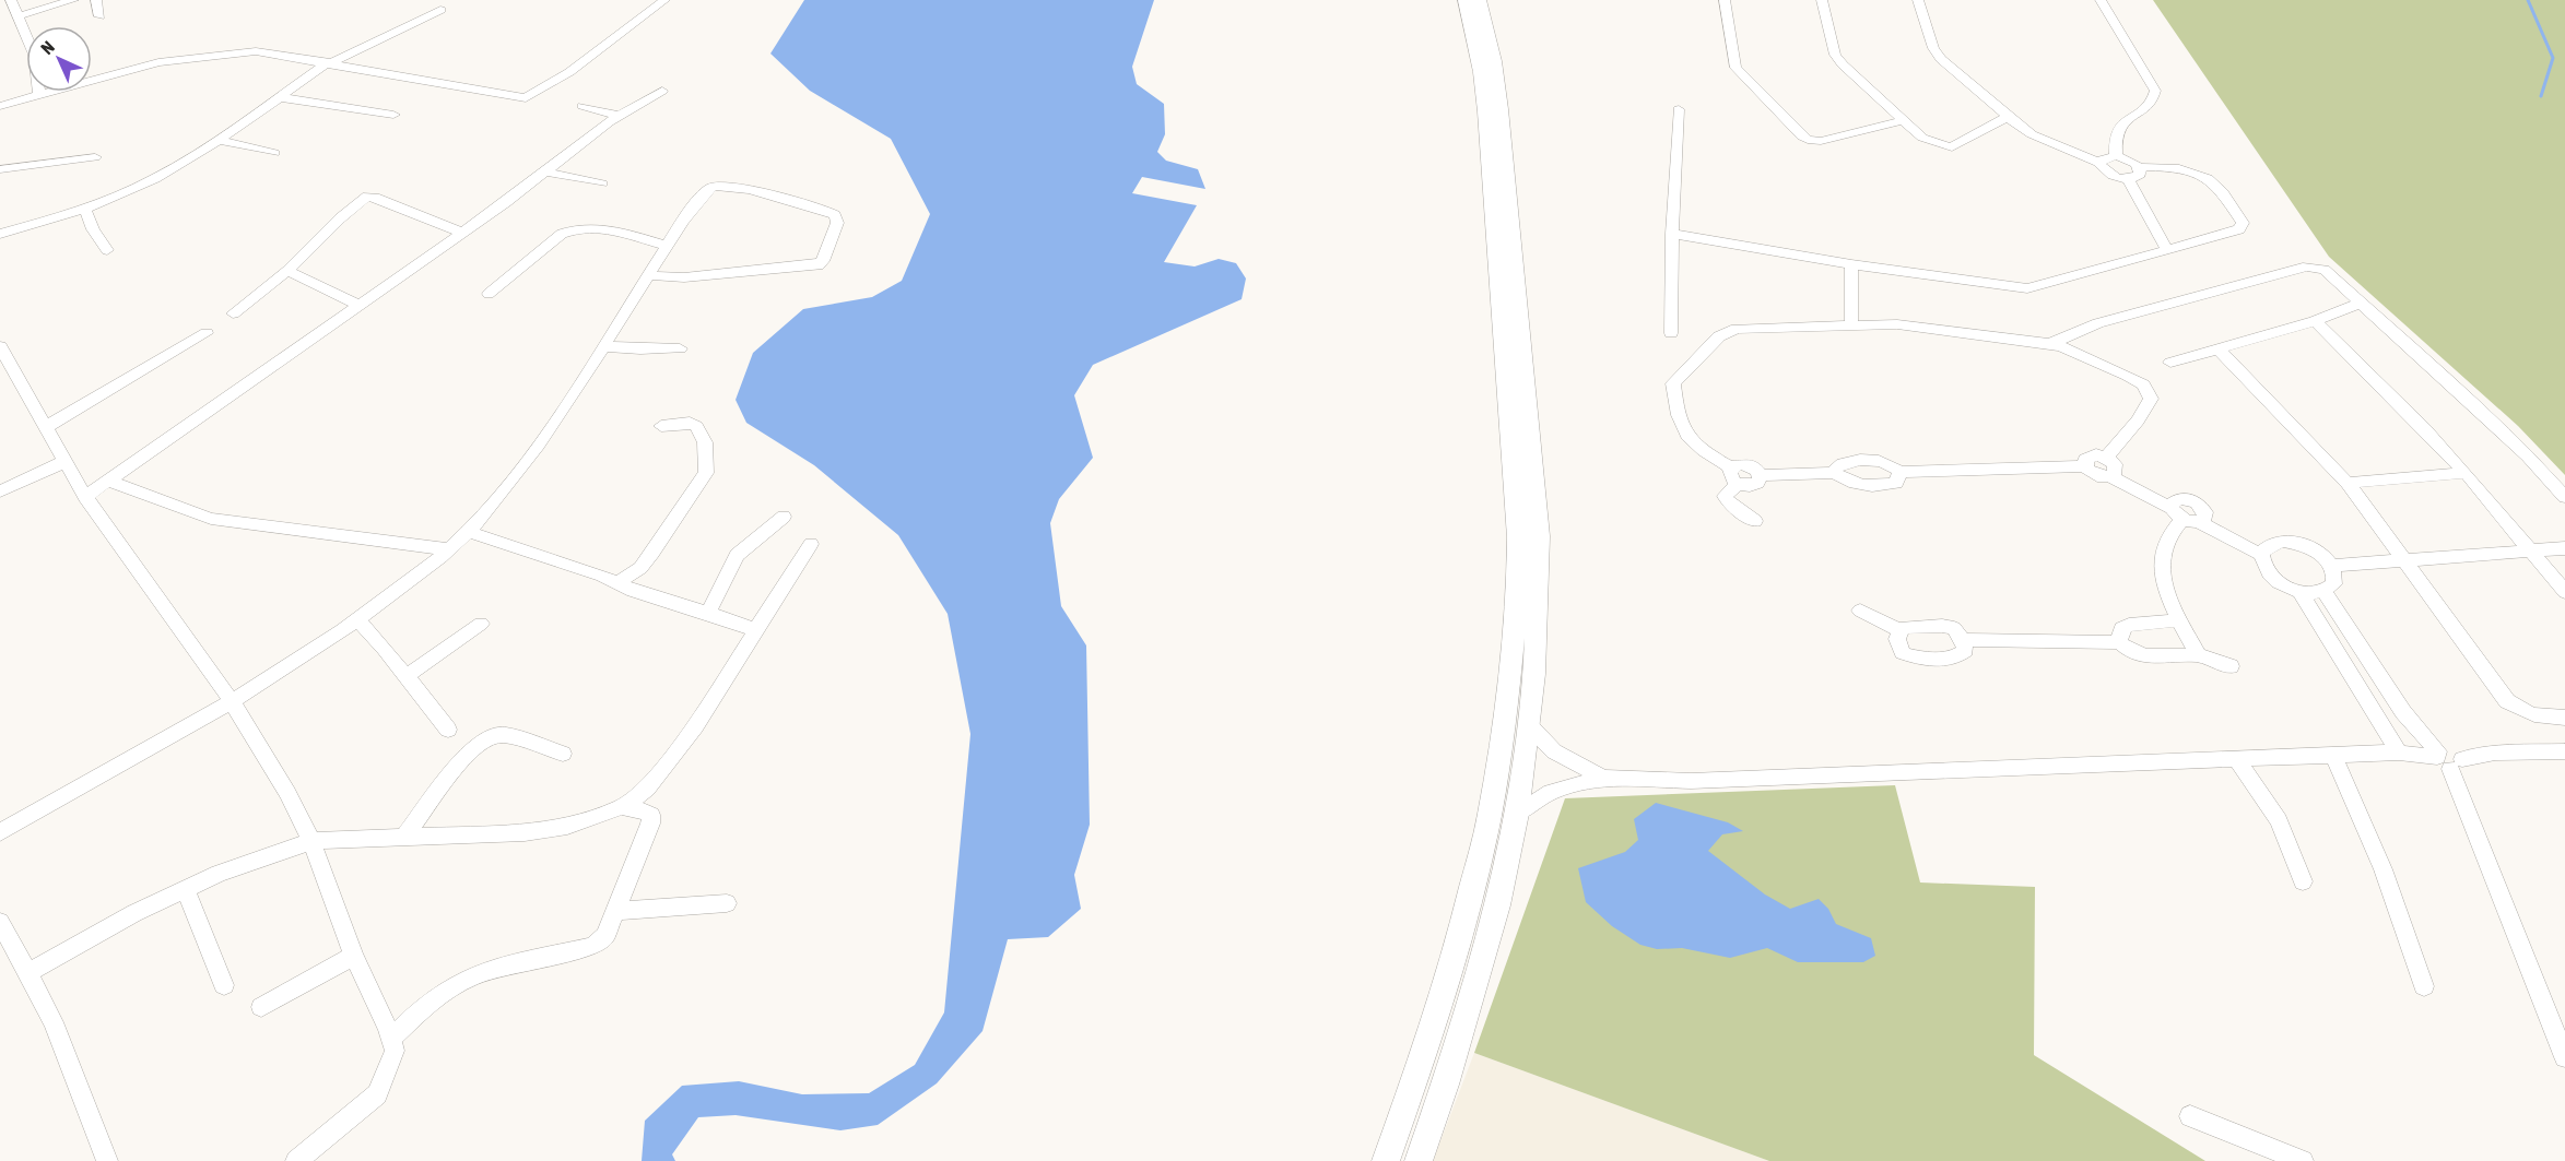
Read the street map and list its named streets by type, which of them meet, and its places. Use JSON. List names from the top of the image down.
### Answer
{
  "north": "top left"
}
